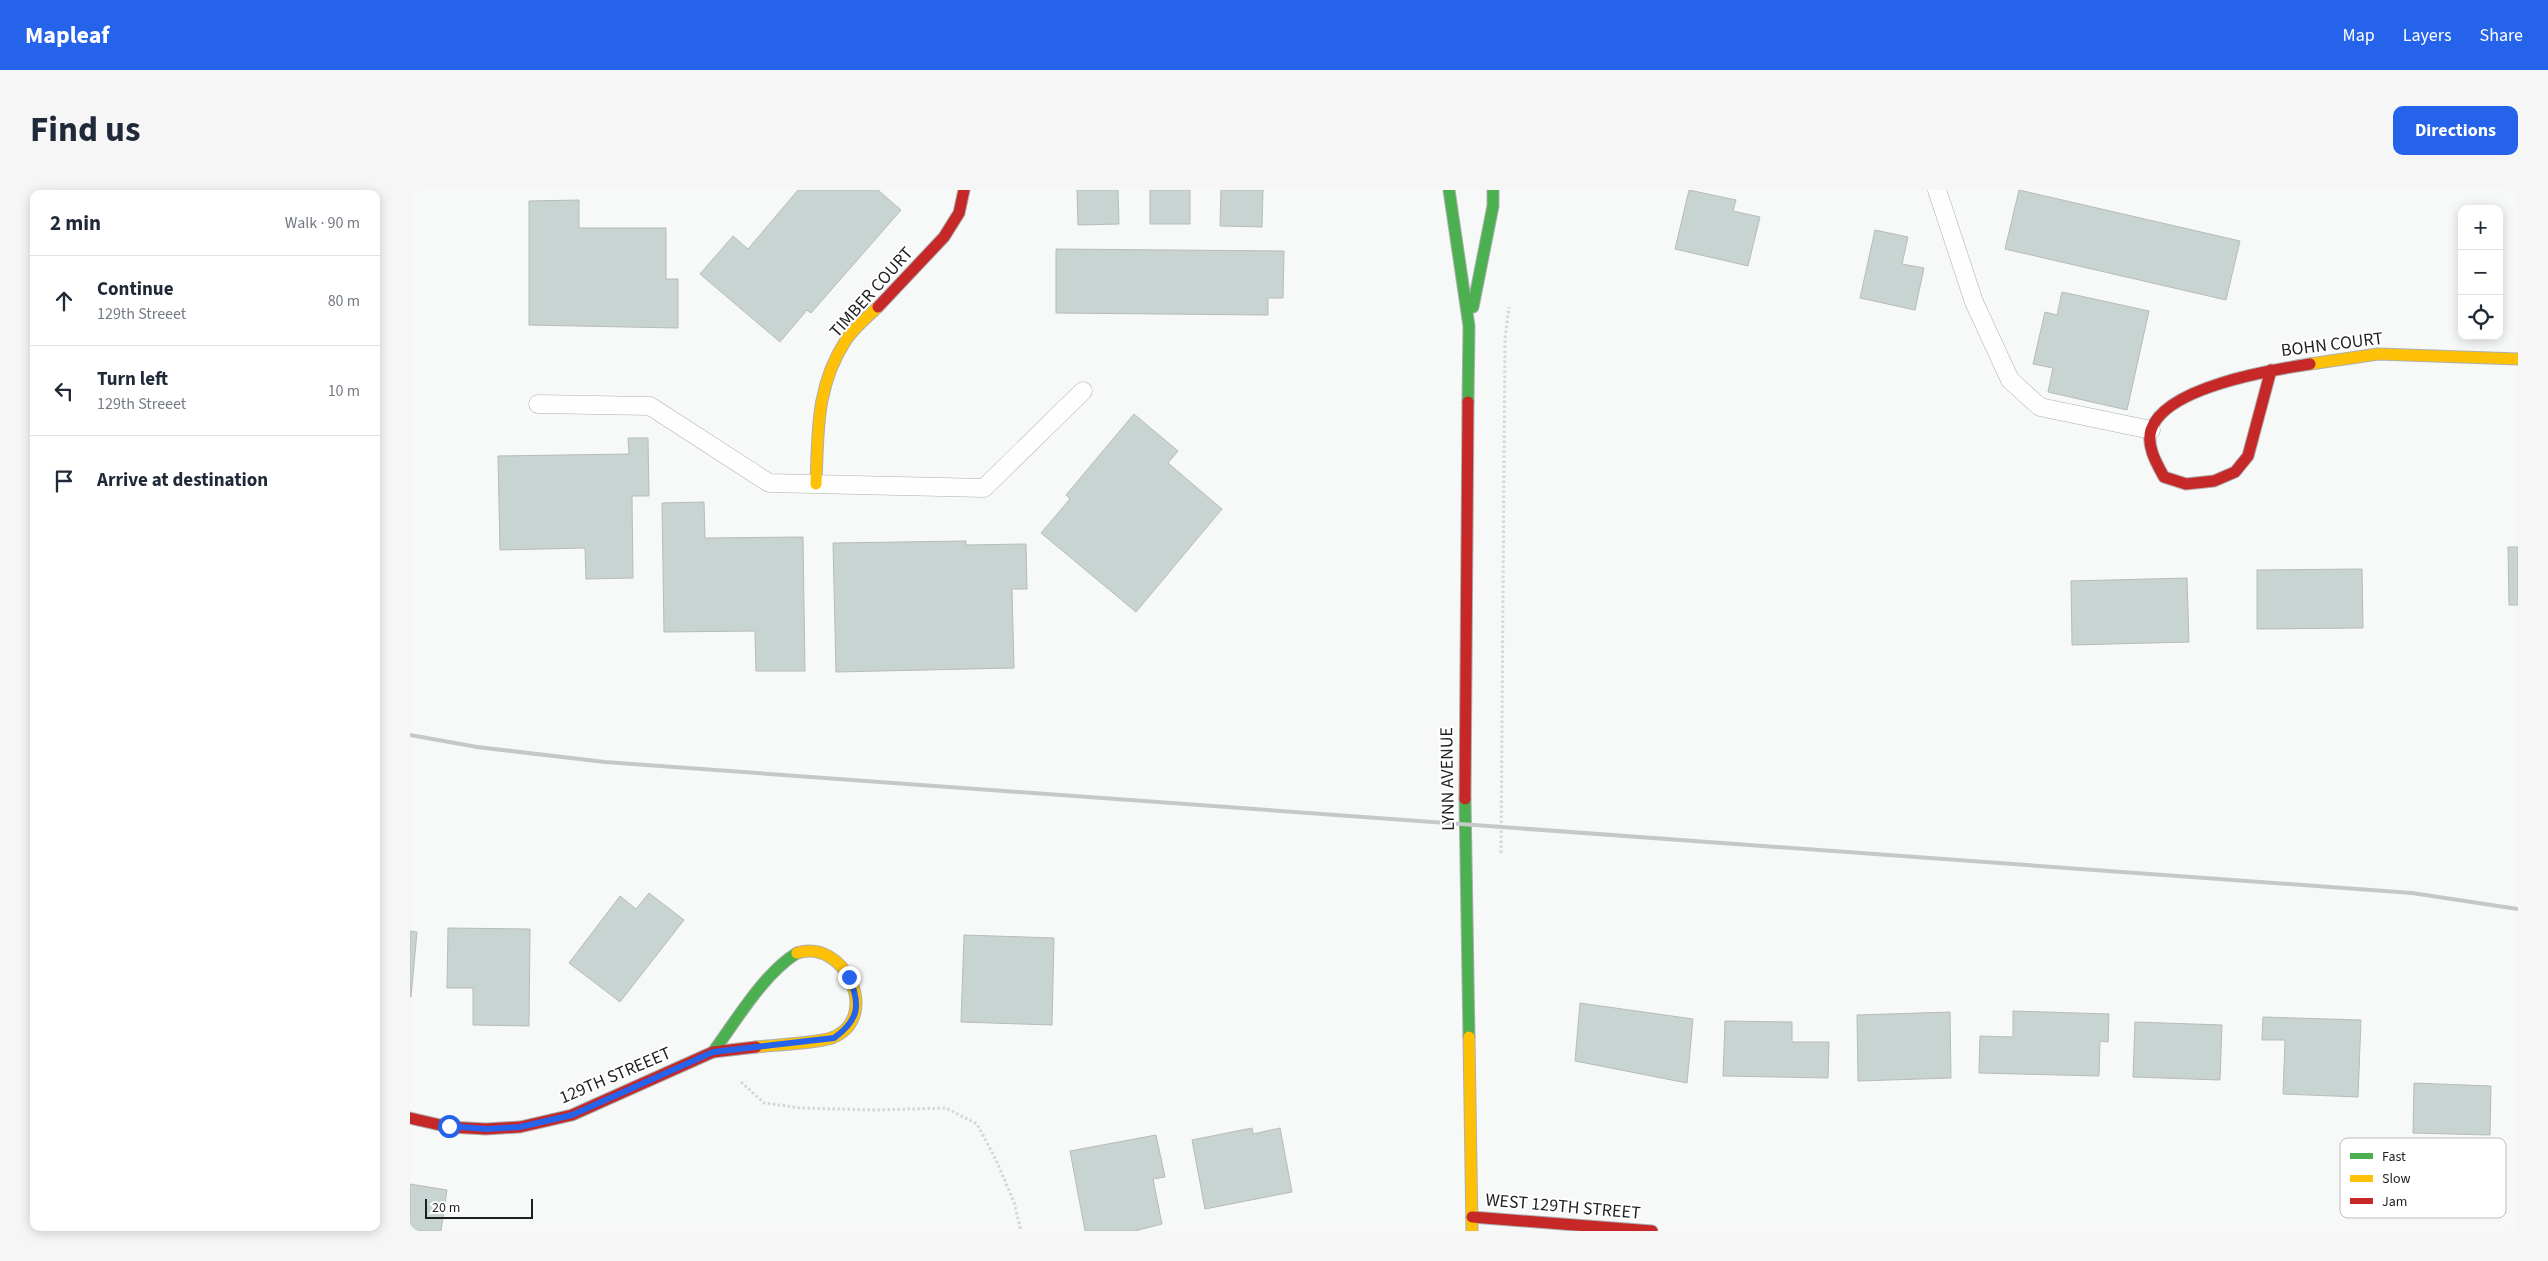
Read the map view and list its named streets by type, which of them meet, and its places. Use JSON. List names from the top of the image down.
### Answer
{
  "streets": {
    "street": [
      "TIMBER COURT",
      "BOHN COURT",
      "LYNN AVENUE",
      "129TH STREEET",
      "WEST 129TH STREET"
    ]
  },
  "crossings": [
    ["LYNN AVENUE", "WEST 129TH STREET"]
  ],
  "legend": ["Fast", "Slow", "Jam"],
  "scale_bar": "20 m",
  "page": {
    "header": "Mapleaf",
    "nav": ["Map", "Layers", "Share"],
    "title": "Find us",
    "buttons": "Directions",
    "heading": ["2 min", "Walk · 90 m"],
    "map_buttons": ["+", "−"],
    "list": [
      ["Continue", "129th Streeet", "80 m"],
      ["Turn left", "129th Streeet", "10 m"],
      "Arrive at destination"
    ],
    "scale": "20 m"
  }
}
